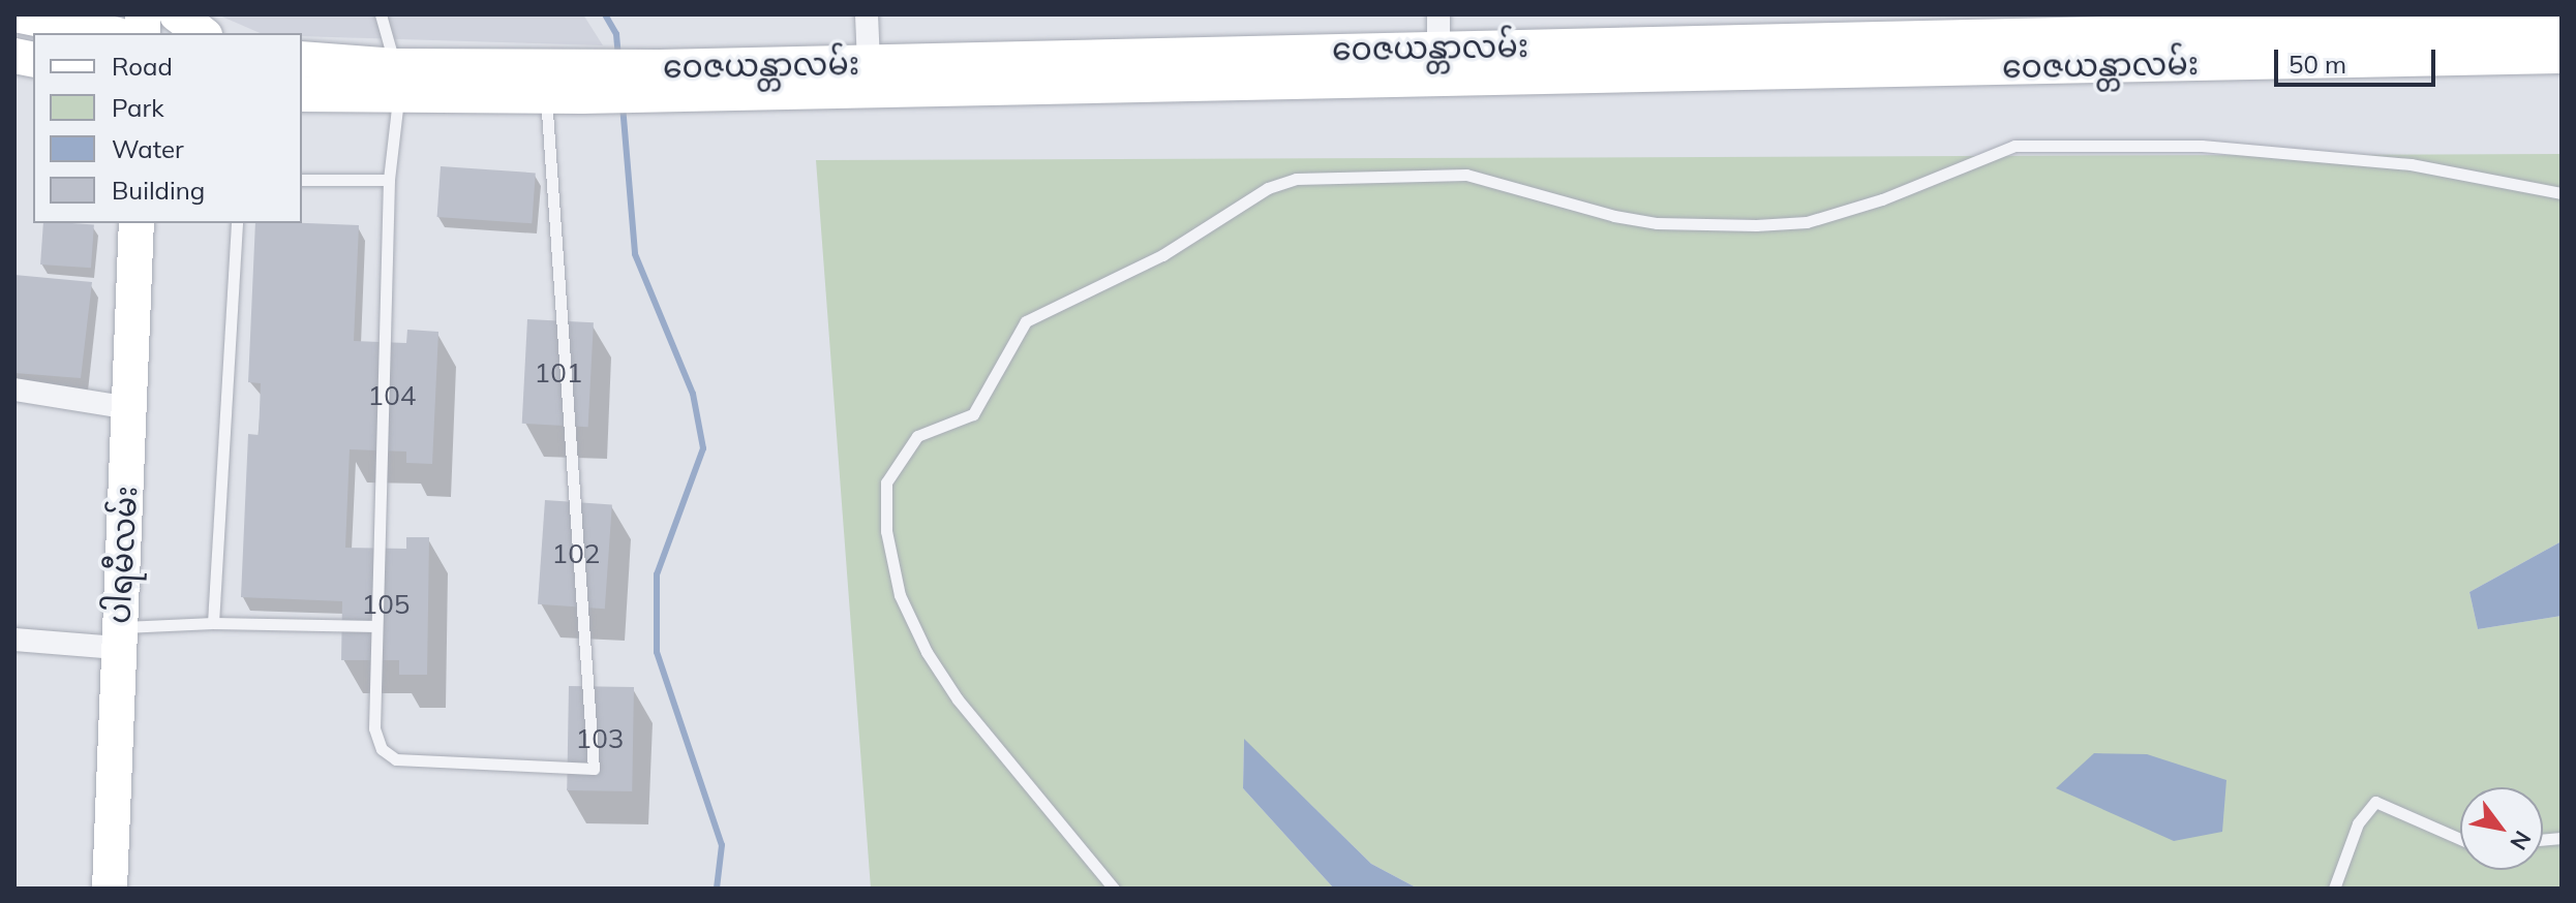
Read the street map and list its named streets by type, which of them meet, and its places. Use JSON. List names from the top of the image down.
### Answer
{
  "streets": {
    "main road": ["ဝေဇယန္တာလမ်း", "ပါရမီလမ်း"]
  },
  "house_numbers": [
    "101",
    "104",
    "102",
    "105",
    "103"
  ],
  "legend": [
    "Road",
    "Park",
    "Water",
    "Building"
  ],
  "scale_bar": "50 m",
  "north": "bottom right"
}
